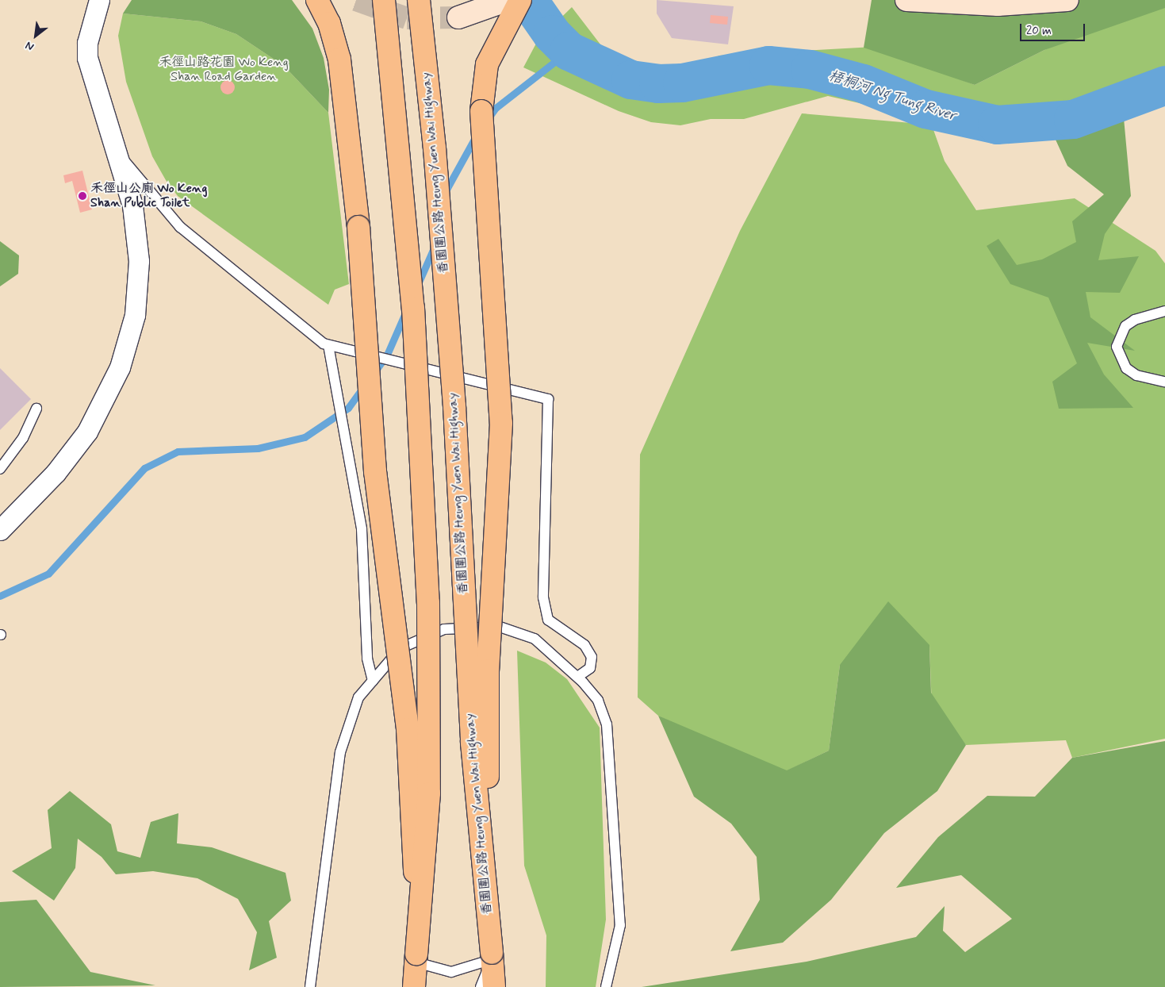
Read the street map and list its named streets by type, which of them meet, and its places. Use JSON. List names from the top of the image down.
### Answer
{
  "streets": {
    "highway": ["香園圍公路 Heung Yuen Wai Highway"]
  },
  "water": ["梧桐河 Ng Tung River"],
  "parks": ["禾徑山路花園 Wo Keng Shan Road Garden"],
  "places": ["禾徑山公廁 Wo Keng Shan Public Toilet"],
  "scale_bar": "20 m",
  "north": "bottom left"
}
